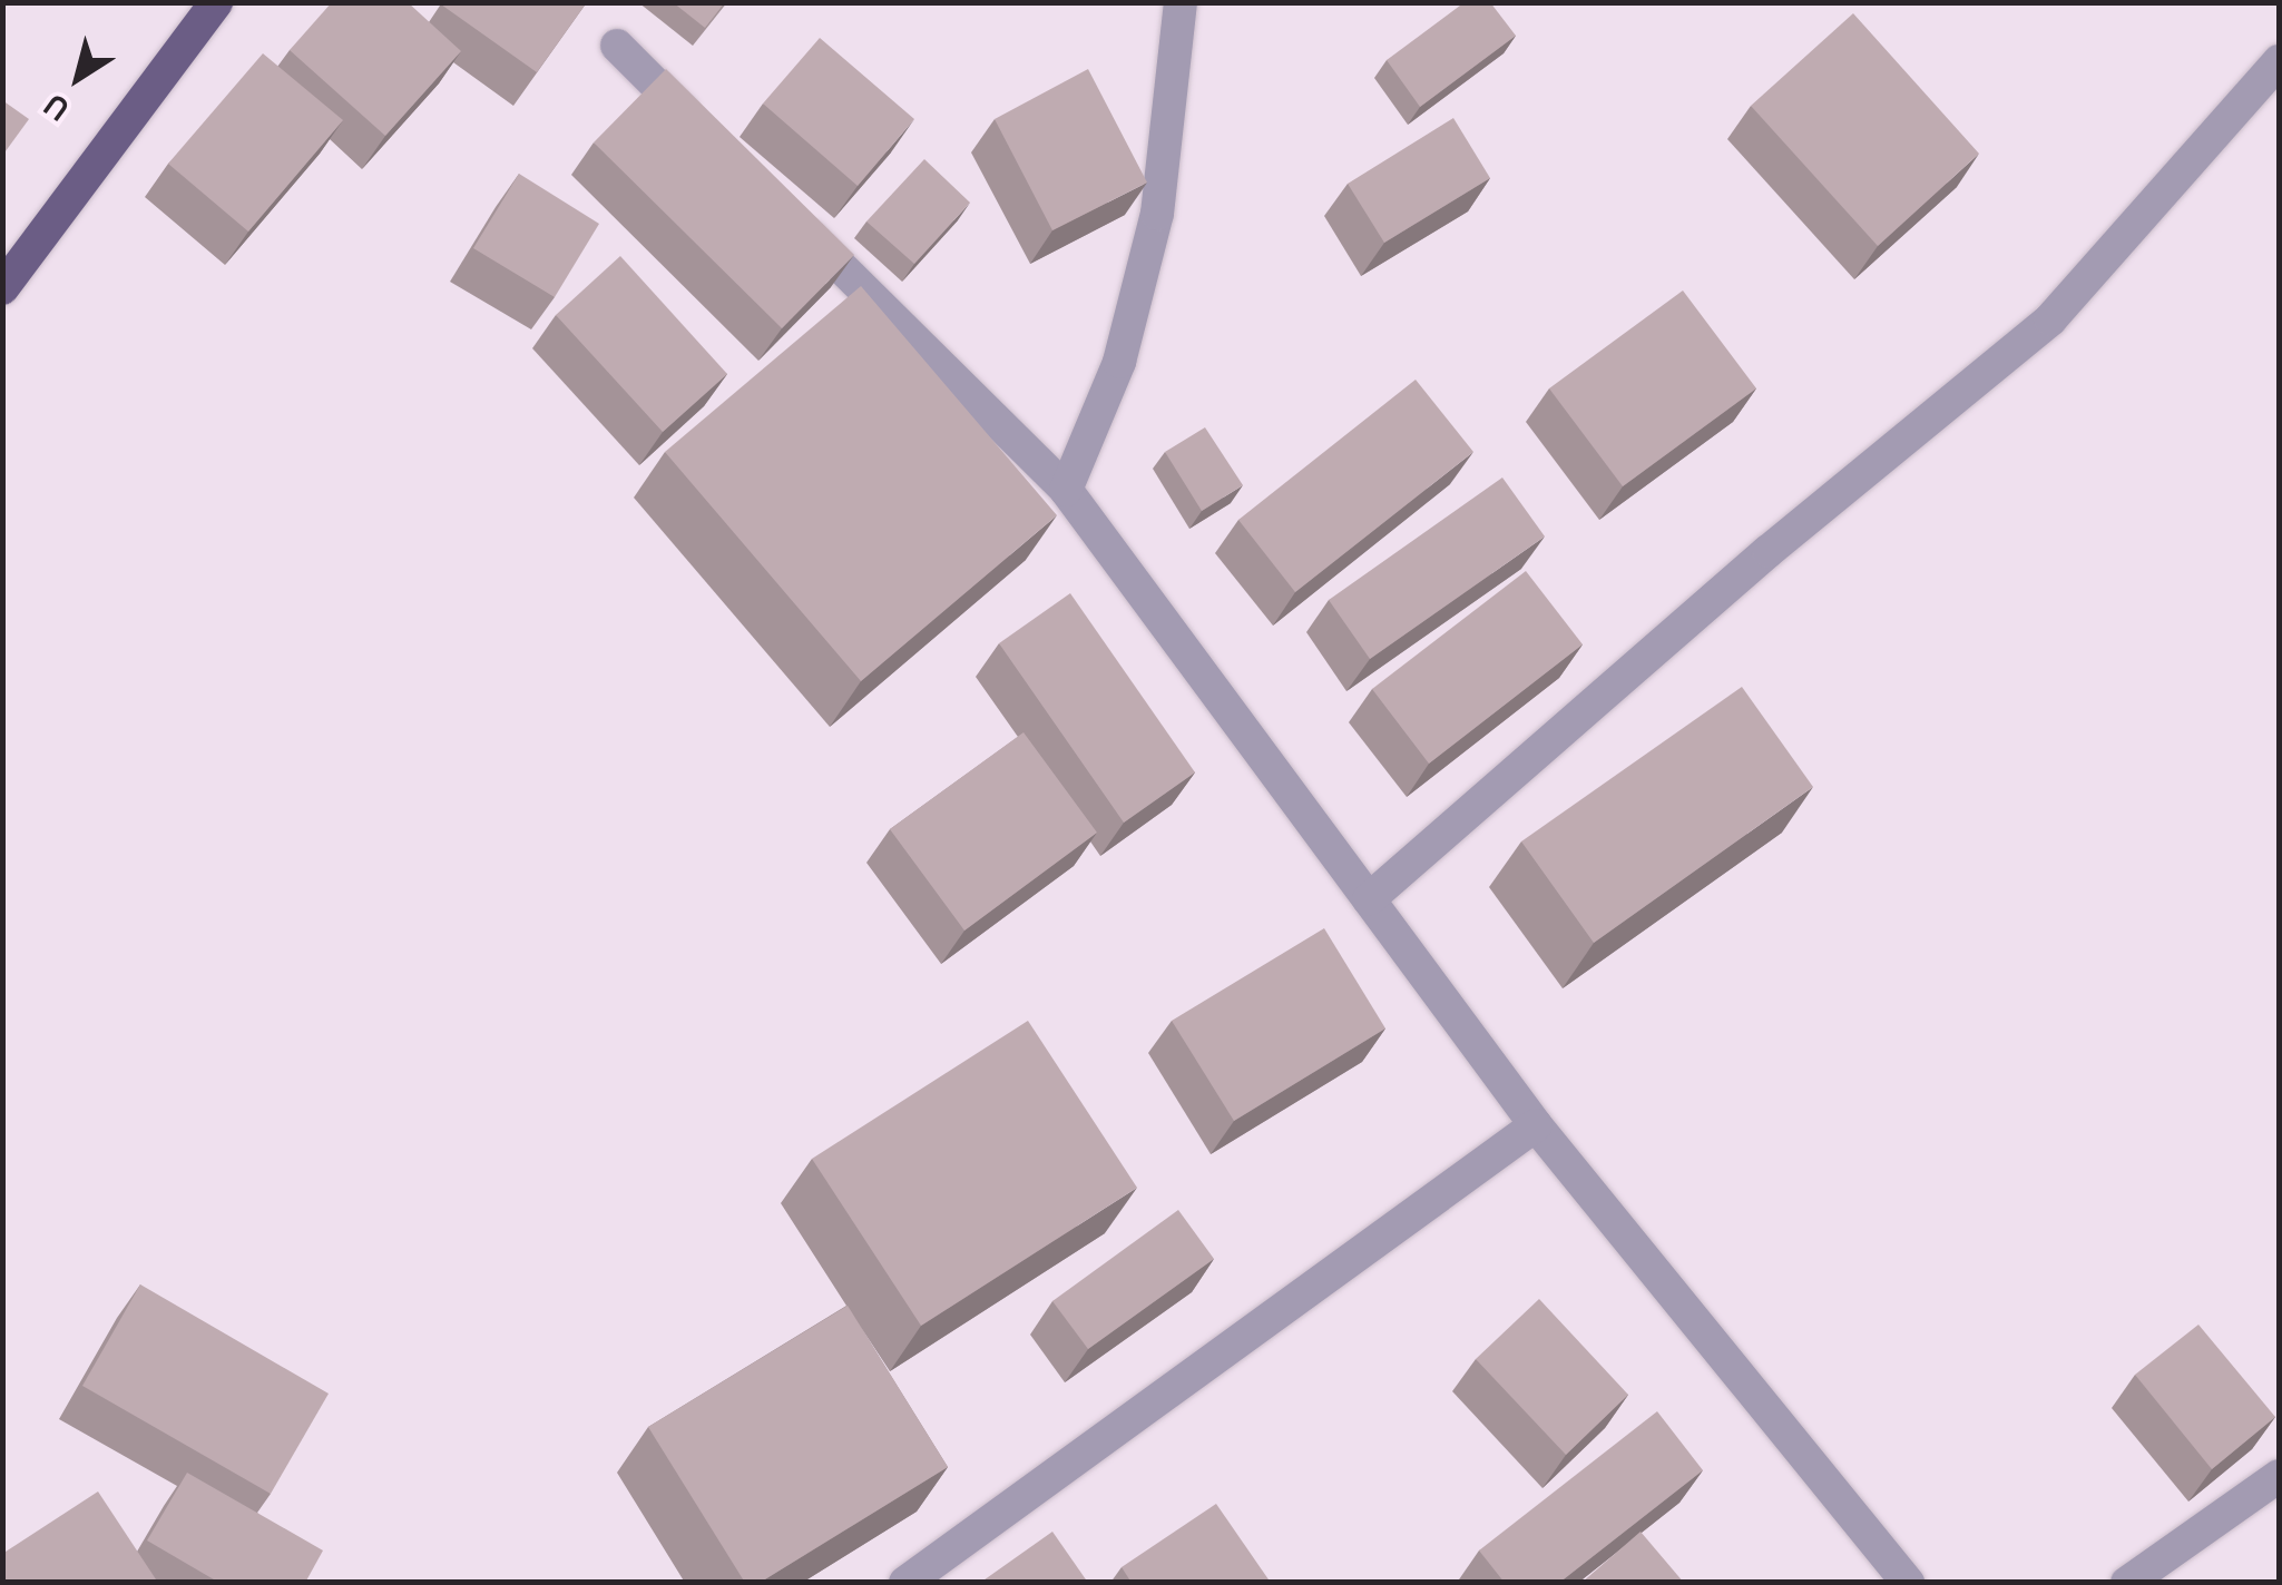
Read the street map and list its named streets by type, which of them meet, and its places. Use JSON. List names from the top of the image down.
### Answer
{
  "north": "bottom left"
}
